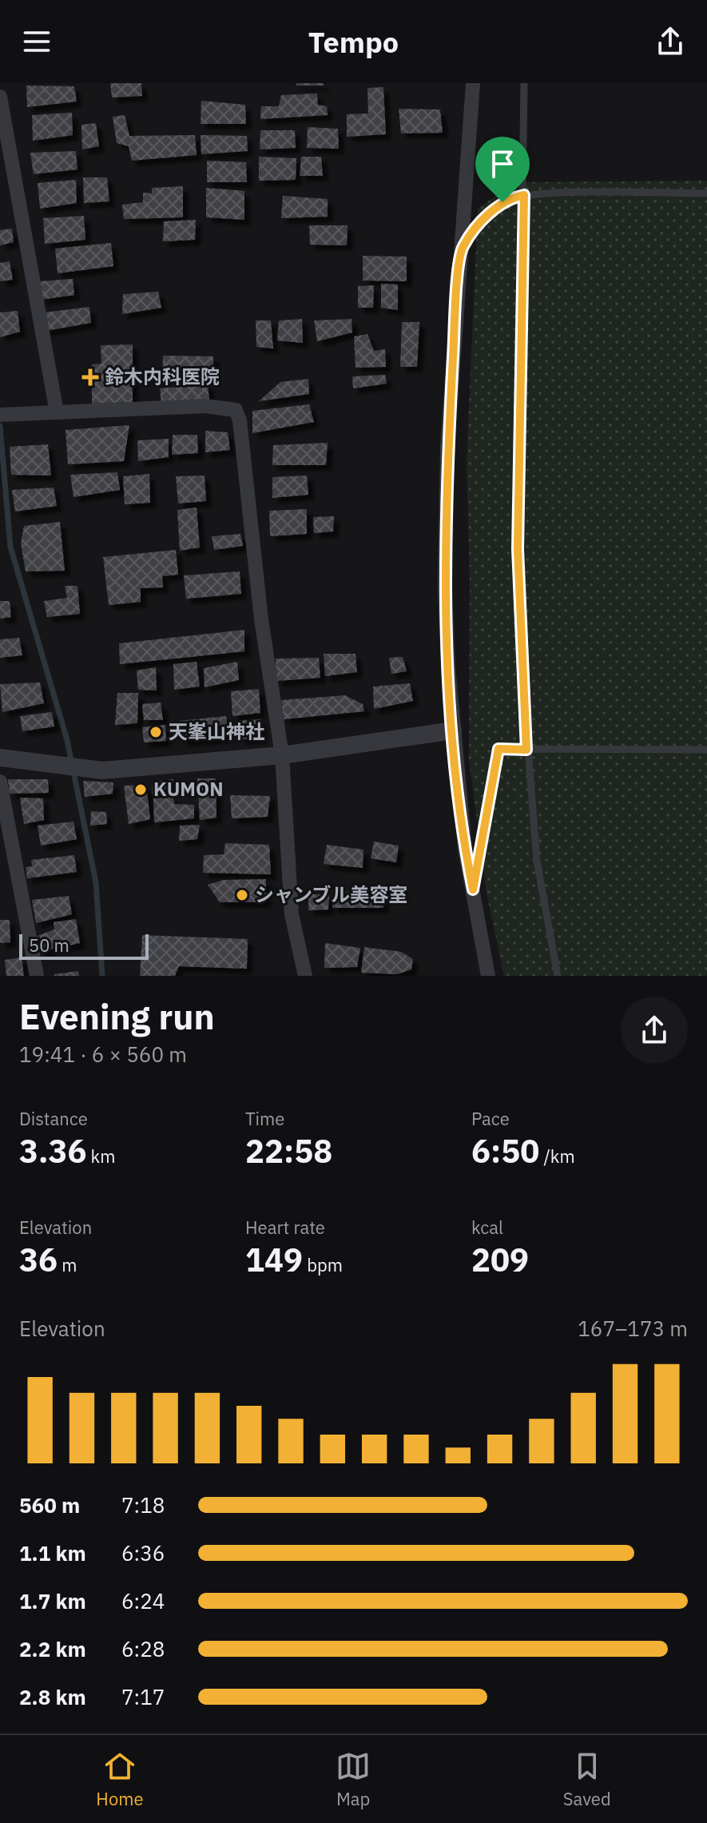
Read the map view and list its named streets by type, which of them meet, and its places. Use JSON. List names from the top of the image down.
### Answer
{
  "places": {
    "health": ["鈴木内科医院"],
    "other": ["天峯山神社", "KUMON", "シャンブル美容室"]
  },
  "scale_bar": "50 m",
  "page": {
    "header": "Tempo",
    "scale": "50 m",
    "heading": ["Evening run", "19:41 · 6 × 560 m"],
    "stats": [
      ["Distance", "3.36 km"],
      ["Time", "22:58"],
      ["Pace", "6:50 /km"],
      ["Elevation", "36 m"],
      ["Heart rate", "149 bpm"],
      ["kcal", "209"]
    ],
    "chart": ["Elevation", "167–173 m"],
    "list": [
      {
        "name": "560 m",
        "note": "7:18"
      },
      {
        "name": "1.1 km",
        "note": "6:36"
      },
      {
        "name": "1.7 km",
        "note": "6:24"
      },
      {
        "name": "2.2 km",
        "note": "6:28"
      },
      {
        "name": "2.8 km",
        "note": "7:17"
      }
    ],
    "tabs": ["Home", "Map", "Saved"]
  }
}
